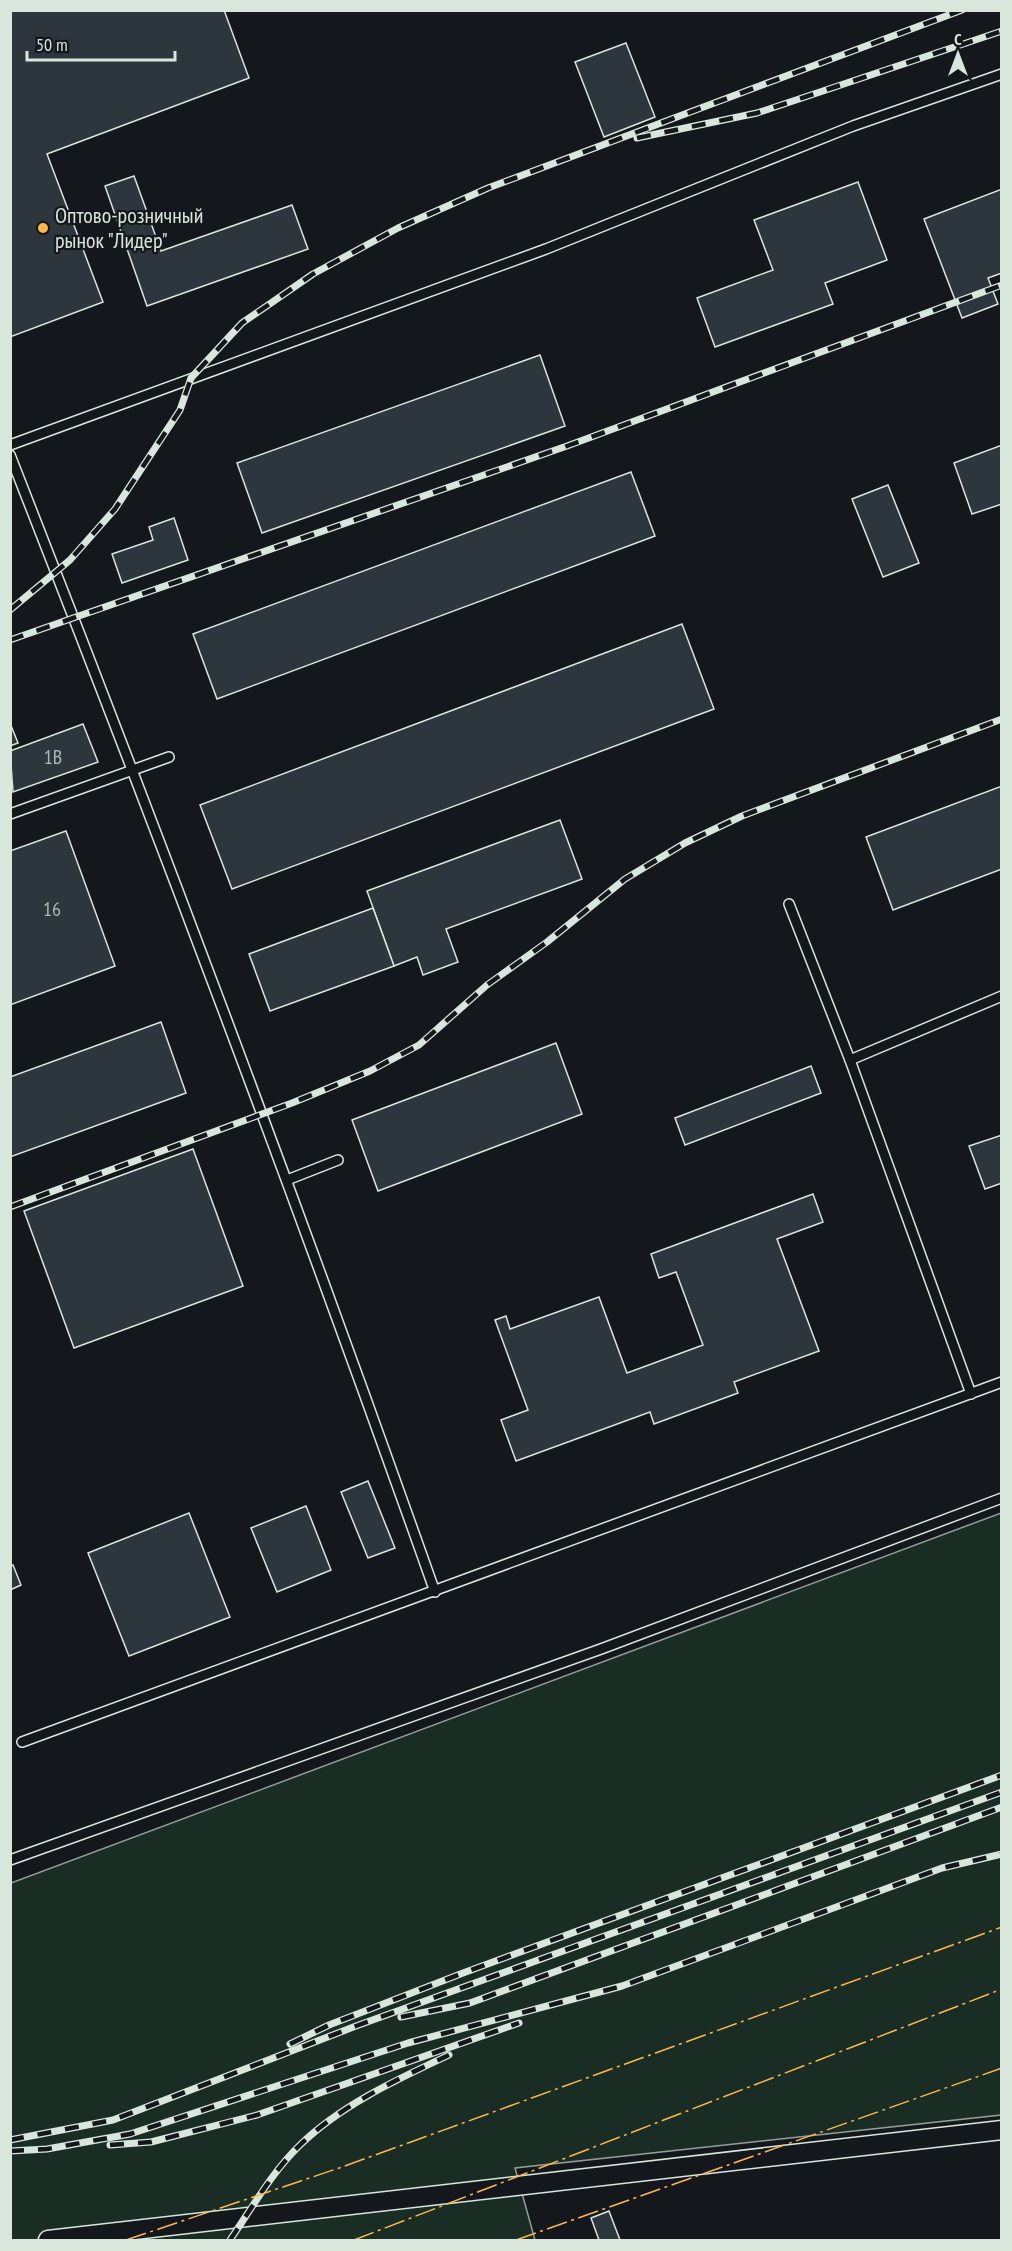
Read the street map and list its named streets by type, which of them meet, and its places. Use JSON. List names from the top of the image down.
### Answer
{
  "places": ["Оптово-розничный рынок \"Лидер\""],
  "house_numbers": ["1В", "16"],
  "scale_bar": "50 m",
  "north": "top"
}
